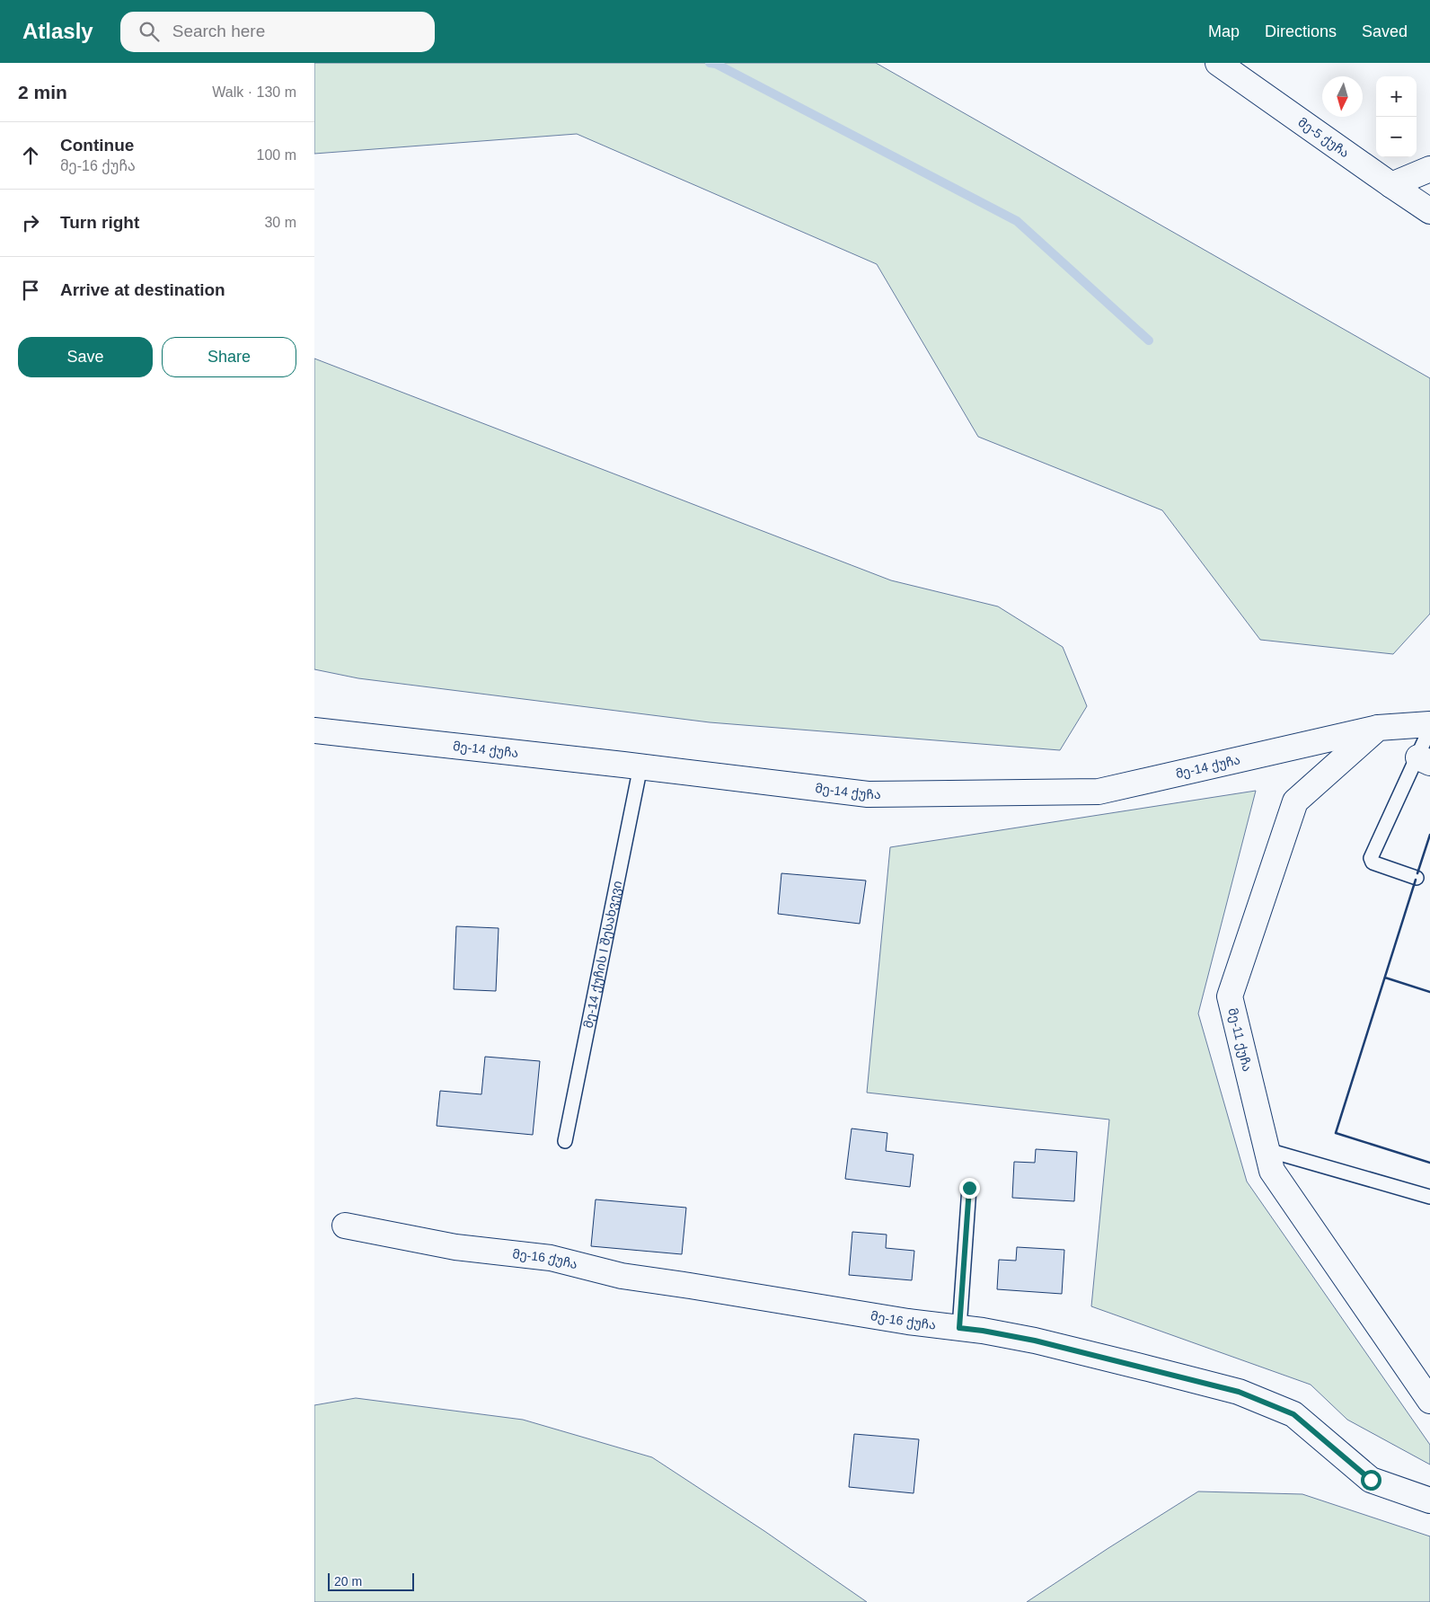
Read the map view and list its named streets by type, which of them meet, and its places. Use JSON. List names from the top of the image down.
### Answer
{
  "streets": {
    "street": [
      "მე-5 ქუჩა",
      "მე-14 ქუჩა",
      "მე-11 ქუჩა",
      "მე-16 ქუჩა"
    ],
    "lane": ["მე-14 ქუჩის I შესახვევი"]
  },
  "crossings": [
    ["მე-14 ქუჩა", "მე-14 ქუჩის I შესახვევი"],
    ["მე-14 ქუჩა", "მე-11 ქუჩა"]
  ],
  "scale_bar": "20 m",
  "north": "bottom",
  "page": {
    "header": "Atlasly",
    "search": "Search here",
    "nav": ["Map", "Directions", "Saved"],
    "heading": ["2 min", "Walk · 130 m"],
    "map_buttons": ["+", "−"],
    "list": [
      ["Continue", "მე-16 ქუჩა", "100 m"],
      ["Turn right", "30 m"],
      "Arrive at destination"
    ],
    "buttons": ["Save", "Share"],
    "scale": "20 m"
  }
}
